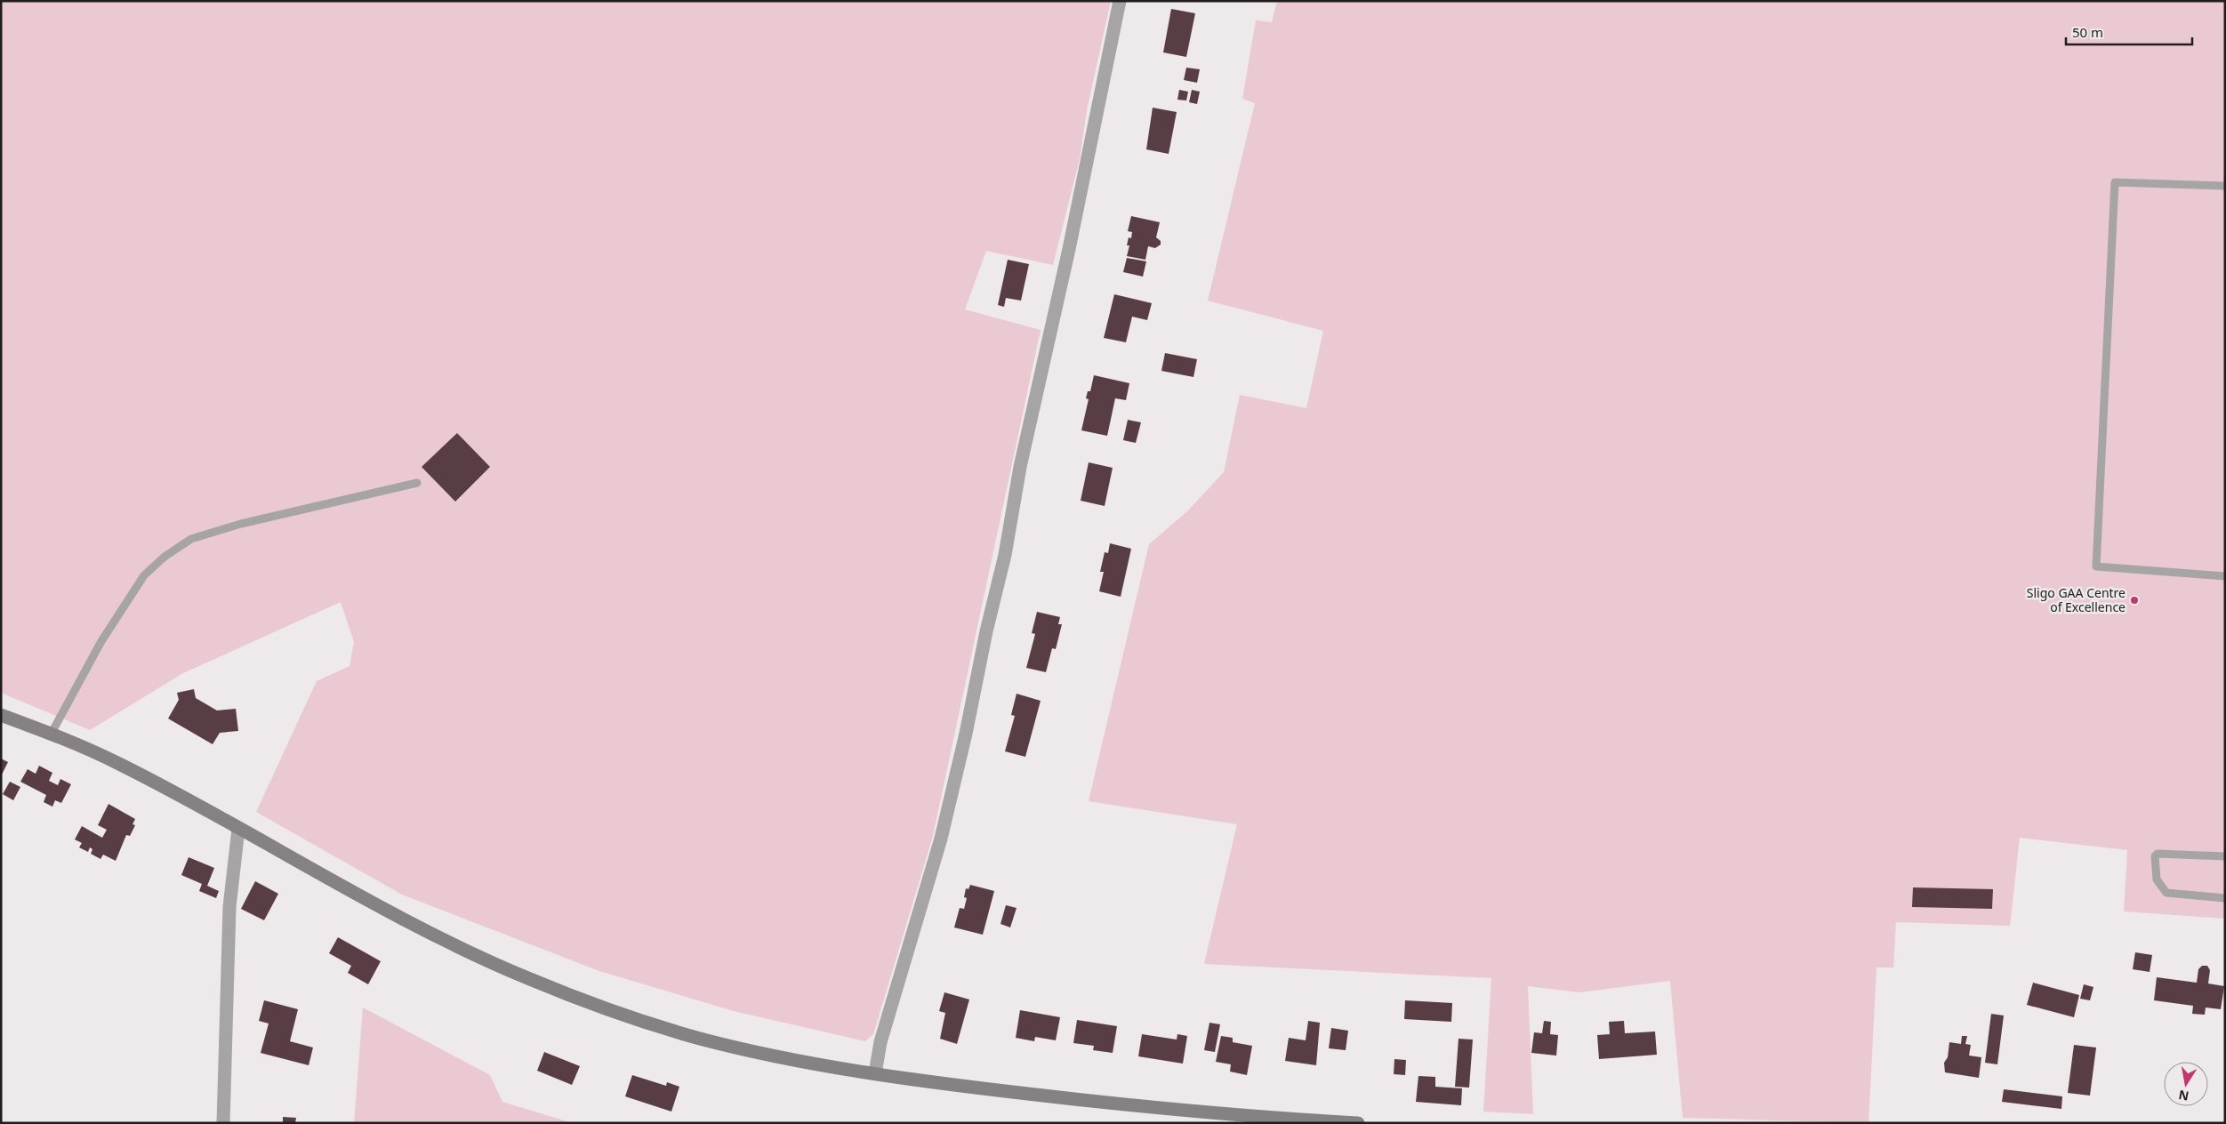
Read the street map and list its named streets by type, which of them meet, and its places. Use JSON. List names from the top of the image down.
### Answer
{
  "places": ["Sligo GAA Centre of Excellence"],
  "scale_bar": "50 m",
  "north": "bottom"
}
